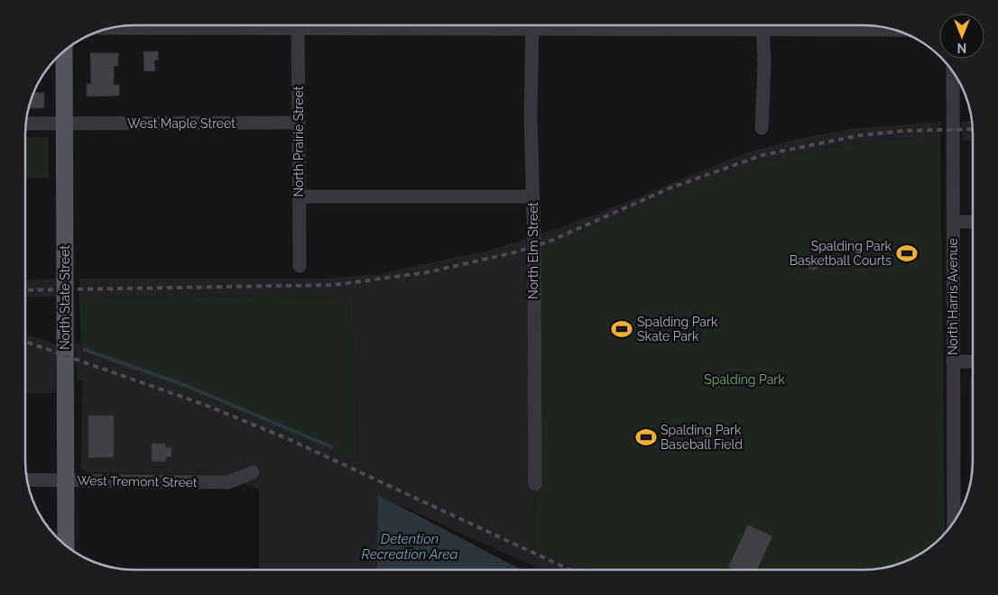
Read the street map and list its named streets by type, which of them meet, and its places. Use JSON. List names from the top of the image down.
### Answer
{
  "streets": {
    "main road": ["North State Street"],
    "street": [
      "West Maple Street",
      "North Prairie Street",
      "North Elm Street",
      "North Harris Avenue",
      "West Tremont Street"
    ]
  },
  "crossings": [
    ["West Maple Street", "North Prairie Street"],
    ["West Maple Street", "North State Street"],
    ["North State Street", "West Tremont Street"]
  ],
  "water": ["Detention Recreation Area"],
  "parks": ["Spalding Park"],
  "places": {
    "sports": ["Spalding Park Basketball Courts", "Spalding Park Skate Park", "Spalding Park Baseball Field"]
  },
  "north": "bottom"
}
